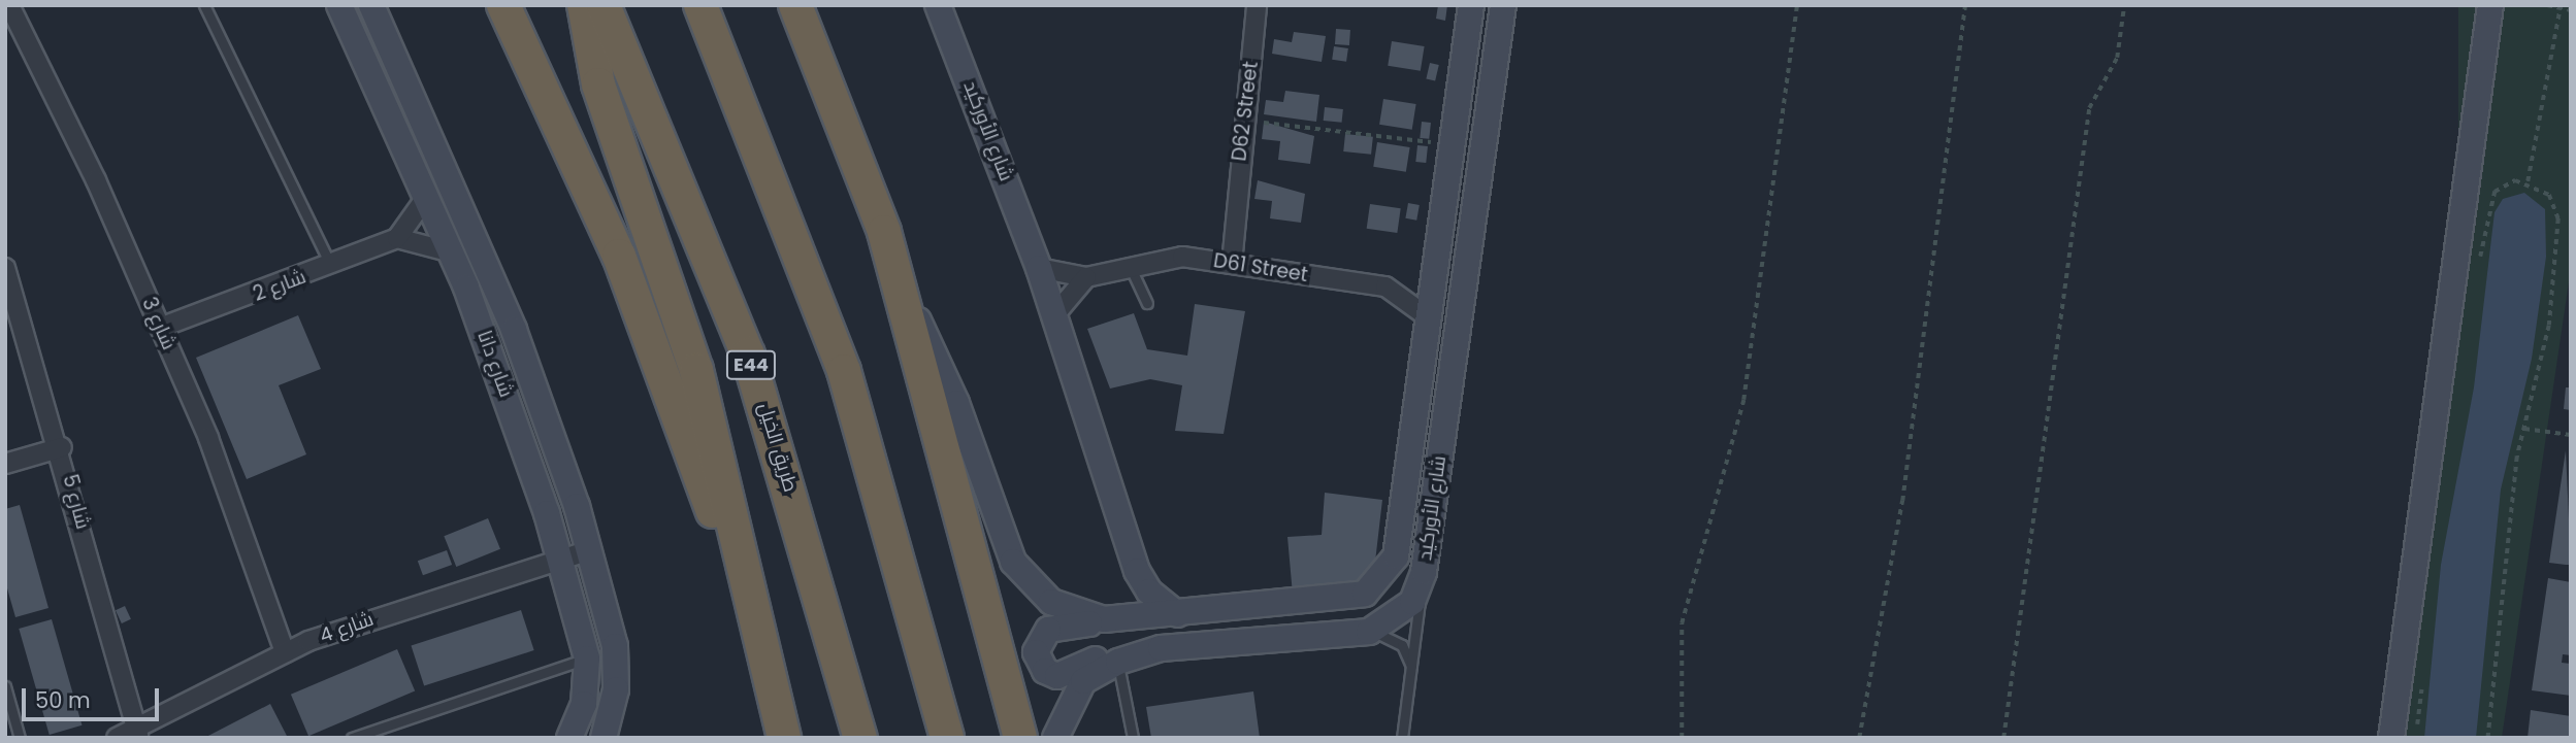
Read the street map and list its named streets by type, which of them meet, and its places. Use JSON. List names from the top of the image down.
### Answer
{
  "streets": {
    "highway": ["E44", "طريق الخيل"],
    "street": [
      "D62 Street",
      "شارع الأوركيد",
      "D61 Street",
      "شارع 2",
      "شارع 3",
      "شارع دانا",
      "شارع 5",
      "شارع 4"
    ]
  },
  "crossings": [
    ["D62 Street", "D61 Street"],
    ["شارع الأوركيد", "D61 Street"],
    ["شارع 2", "شارع 3"],
    ["شارع 3", "شارع 4"],
    ["شارع دانا", "شارع 4"],
    ["شارع 5", "شارع 4"]
  ],
  "scale_bar": "50 m"
}
